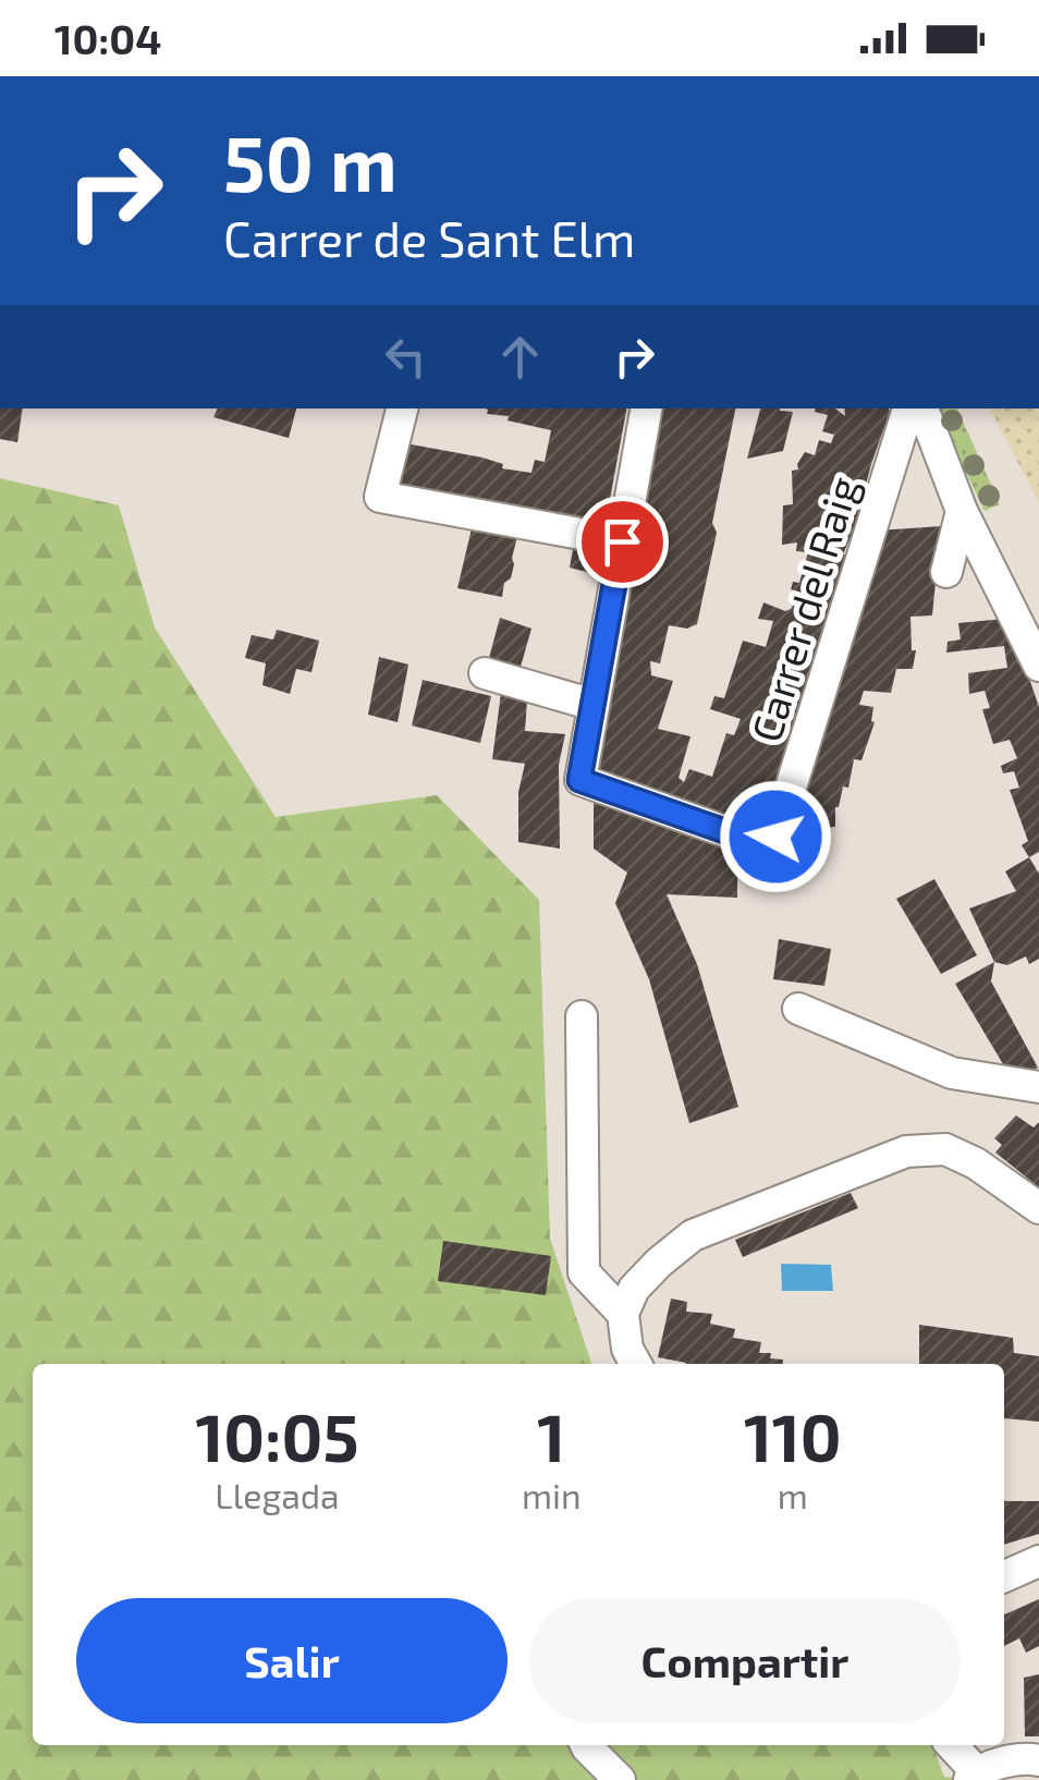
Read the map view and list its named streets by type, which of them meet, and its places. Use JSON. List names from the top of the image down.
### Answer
{
  "streets": {
    "street": ["Carrer del Raig"]
  },
  "page": {
    "status": "10:04",
    "turn": ["50 m", "Carrer de Sant Elm"],
    "eta": [
      "10:05",
      "Llegada",
      "1",
      "min",
      "110",
      "m"
    ],
    "buttons": ["Salir", "Compartir"]
  }
}
